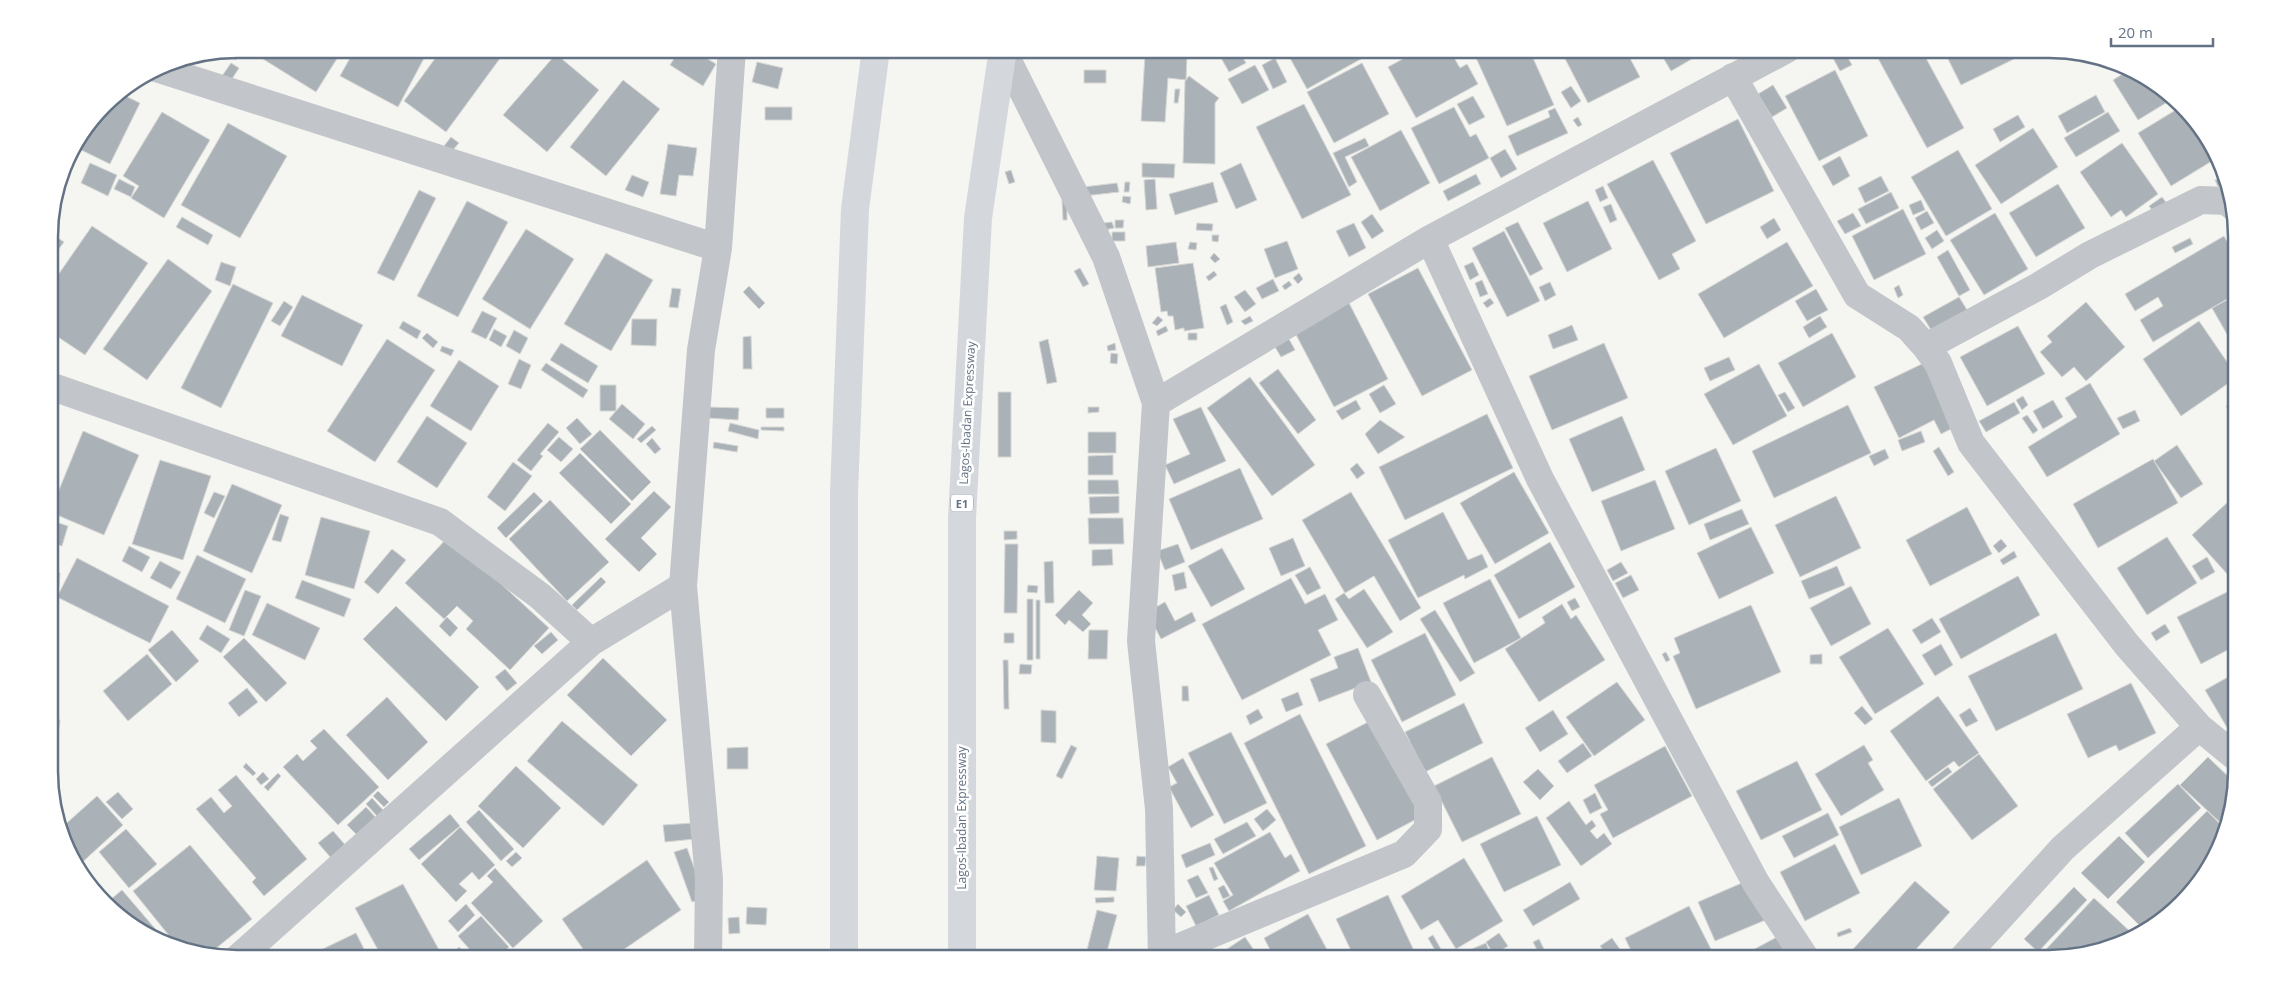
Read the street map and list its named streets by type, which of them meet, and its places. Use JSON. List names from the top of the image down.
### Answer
{
  "streets": {
    "highway": ["Lagos-Ibadan Expressway", "E1"]
  },
  "scale_bar": "20 m"
}
